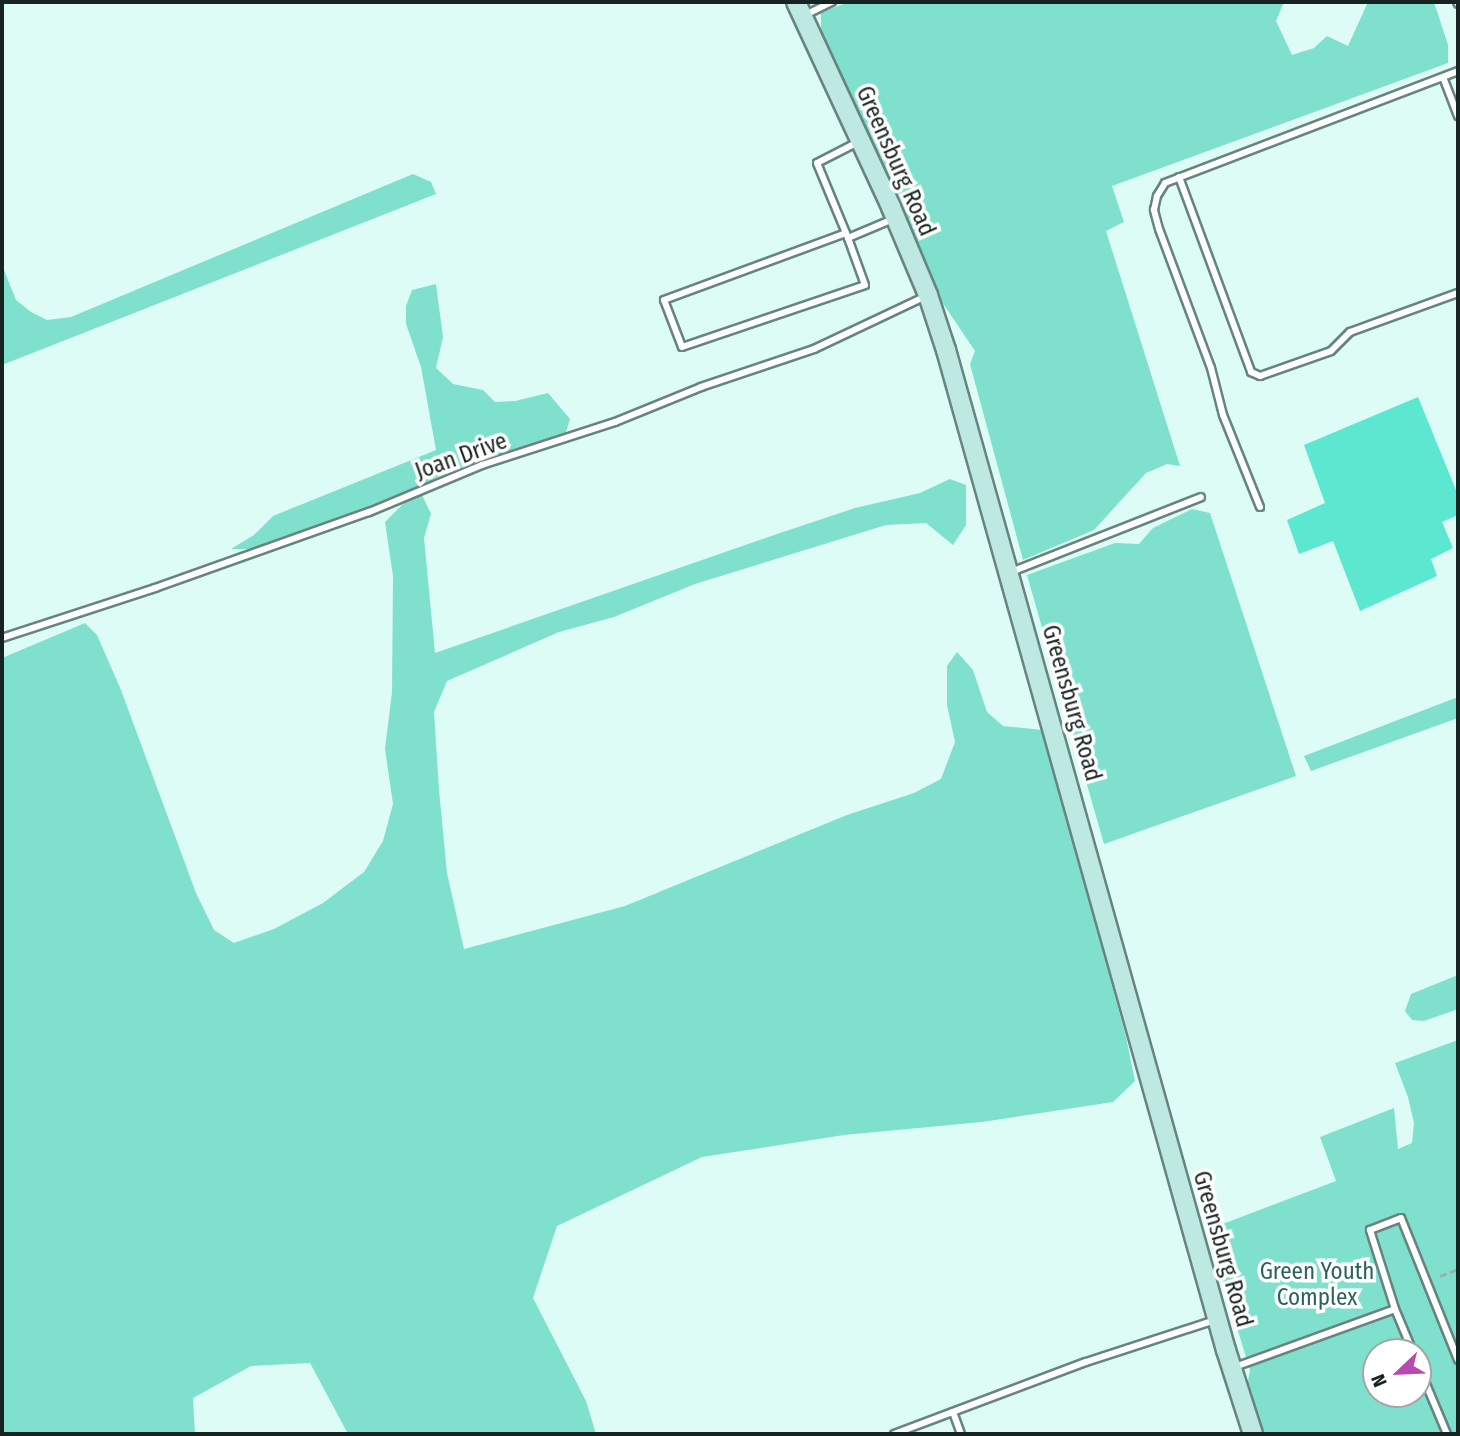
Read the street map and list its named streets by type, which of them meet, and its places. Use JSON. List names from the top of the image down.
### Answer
{
  "streets": {
    "main road": ["Greensburg Road"],
    "lane": ["Joan Drive"]
  },
  "crossings": [
    ["Greensburg Road", "Joan Drive"]
  ],
  "parks": ["Green Youth Complex"],
  "north": "bottom left"
}
